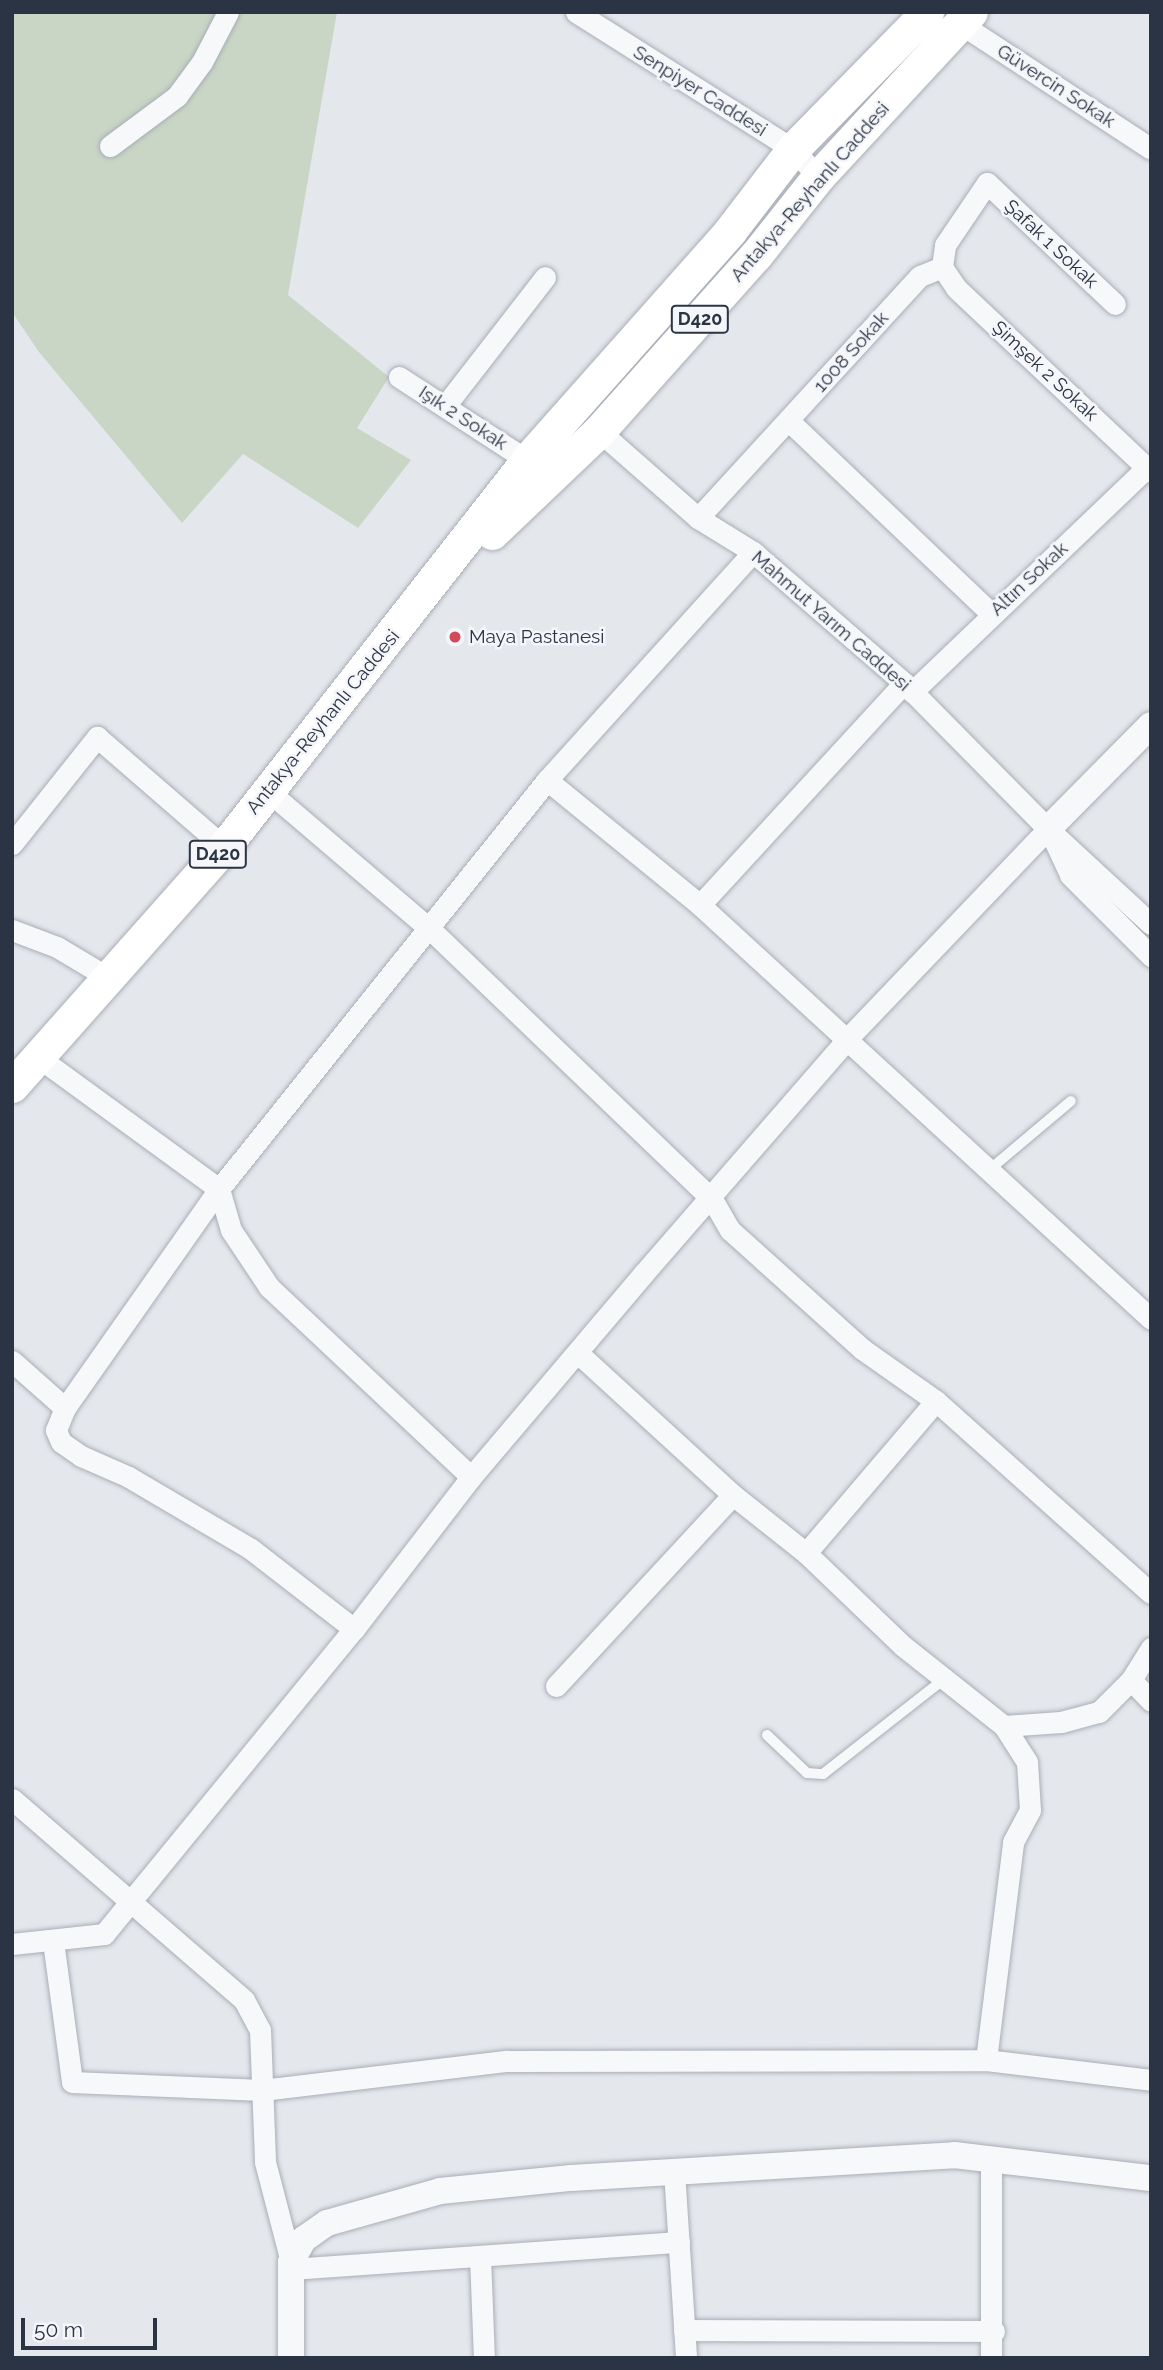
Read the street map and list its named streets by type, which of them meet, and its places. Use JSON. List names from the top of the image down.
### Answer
{
  "streets": {
    "main road": ["Antakya-Reyhanlı Caddesi", "D420"],
    "street": [
      "Güvercin Sokak",
      "Senpiyer Caddesi",
      "Şafak 1 Sokak",
      "1008 Sokak",
      "Şimşek 2 Sokak",
      "Işık 2 Sokak",
      "Altın Sokak",
      "Mahmut Yarım Caddesi"
    ]
  },
  "crossings": [
    ["Güvercin Sokak", "Antakya-Reyhanlı Caddesi"],
    ["Senpiyer Caddesi", "Antakya-Reyhanlı Caddesi"],
    ["Antakya-Reyhanlı Caddesi", "Işık 2 Sokak"],
    ["Antakya-Reyhanlı Caddesi", "Mahmut Yarım Caddesi"],
    ["Şafak 1 Sokak", "1008 Sokak"],
    ["Şafak 1 Sokak", "Şimşek 2 Sokak"],
    ["1008 Sokak", "Şimşek 2 Sokak"],
    ["1008 Sokak", "Mahmut Yarım Caddesi"],
    ["Şimşek 2 Sokak", "Altın Sokak"],
    ["Altın Sokak", "Mahmut Yarım Caddesi"]
  ],
  "places": ["Maya Pastanesi"],
  "scale_bar": "50 m"
}
